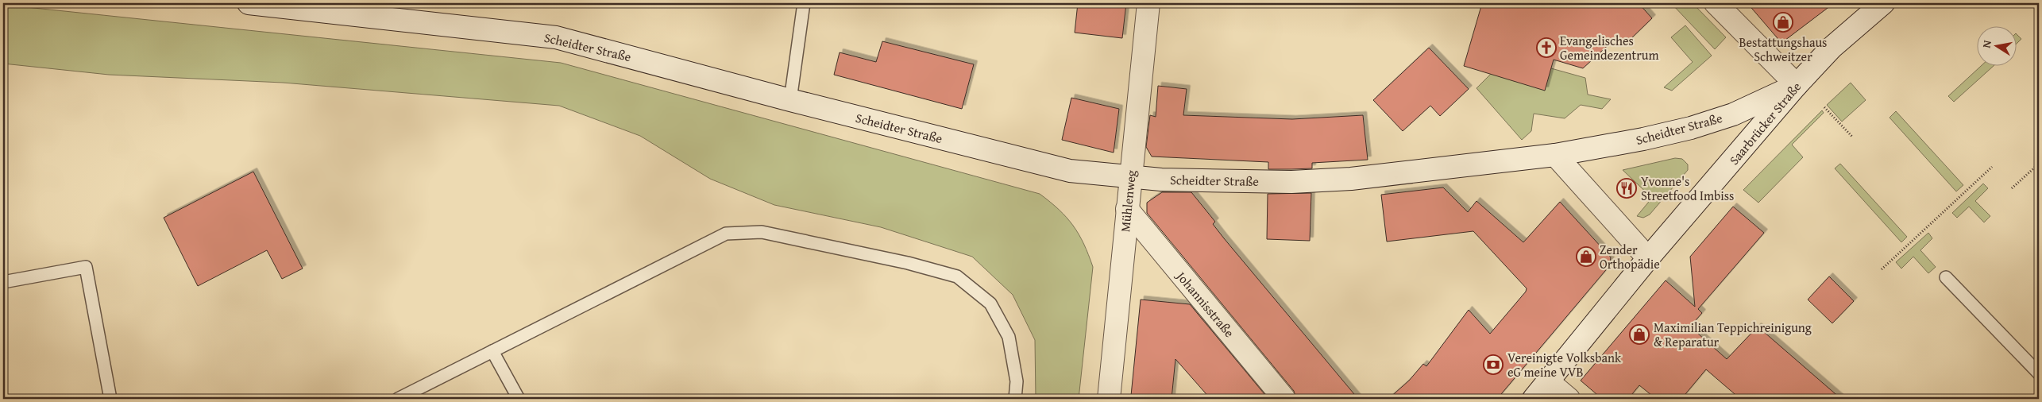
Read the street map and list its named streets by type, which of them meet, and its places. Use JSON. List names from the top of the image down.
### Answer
{
  "streets": {
    "main road": [
      "Scheidter Straße",
      "Saarbrücker Straße",
      "Mühlenweg",
      "Johannisstraße"
    ]
  },
  "crossings": [
    ["Scheidter Straße", "Saarbrücker Straße"],
    ["Scheidter Straße", "Mühlenweg"],
    ["Mühlenweg", "Johannisstraße"]
  ],
  "places": {
    "shop": ["Bestattungshaus Schweitzer", "Zender Orthopädie", "Maximilian Teppichreinigung & Reparatur"],
    "church": ["Evangelisches Gemeindezentrum"],
    "restaurant": ["Yvonne's Streetfood Imbiss"],
    "bank": ["Vereinigte Volksbank eG meine VVB"]
  },
  "north": "left"
}
